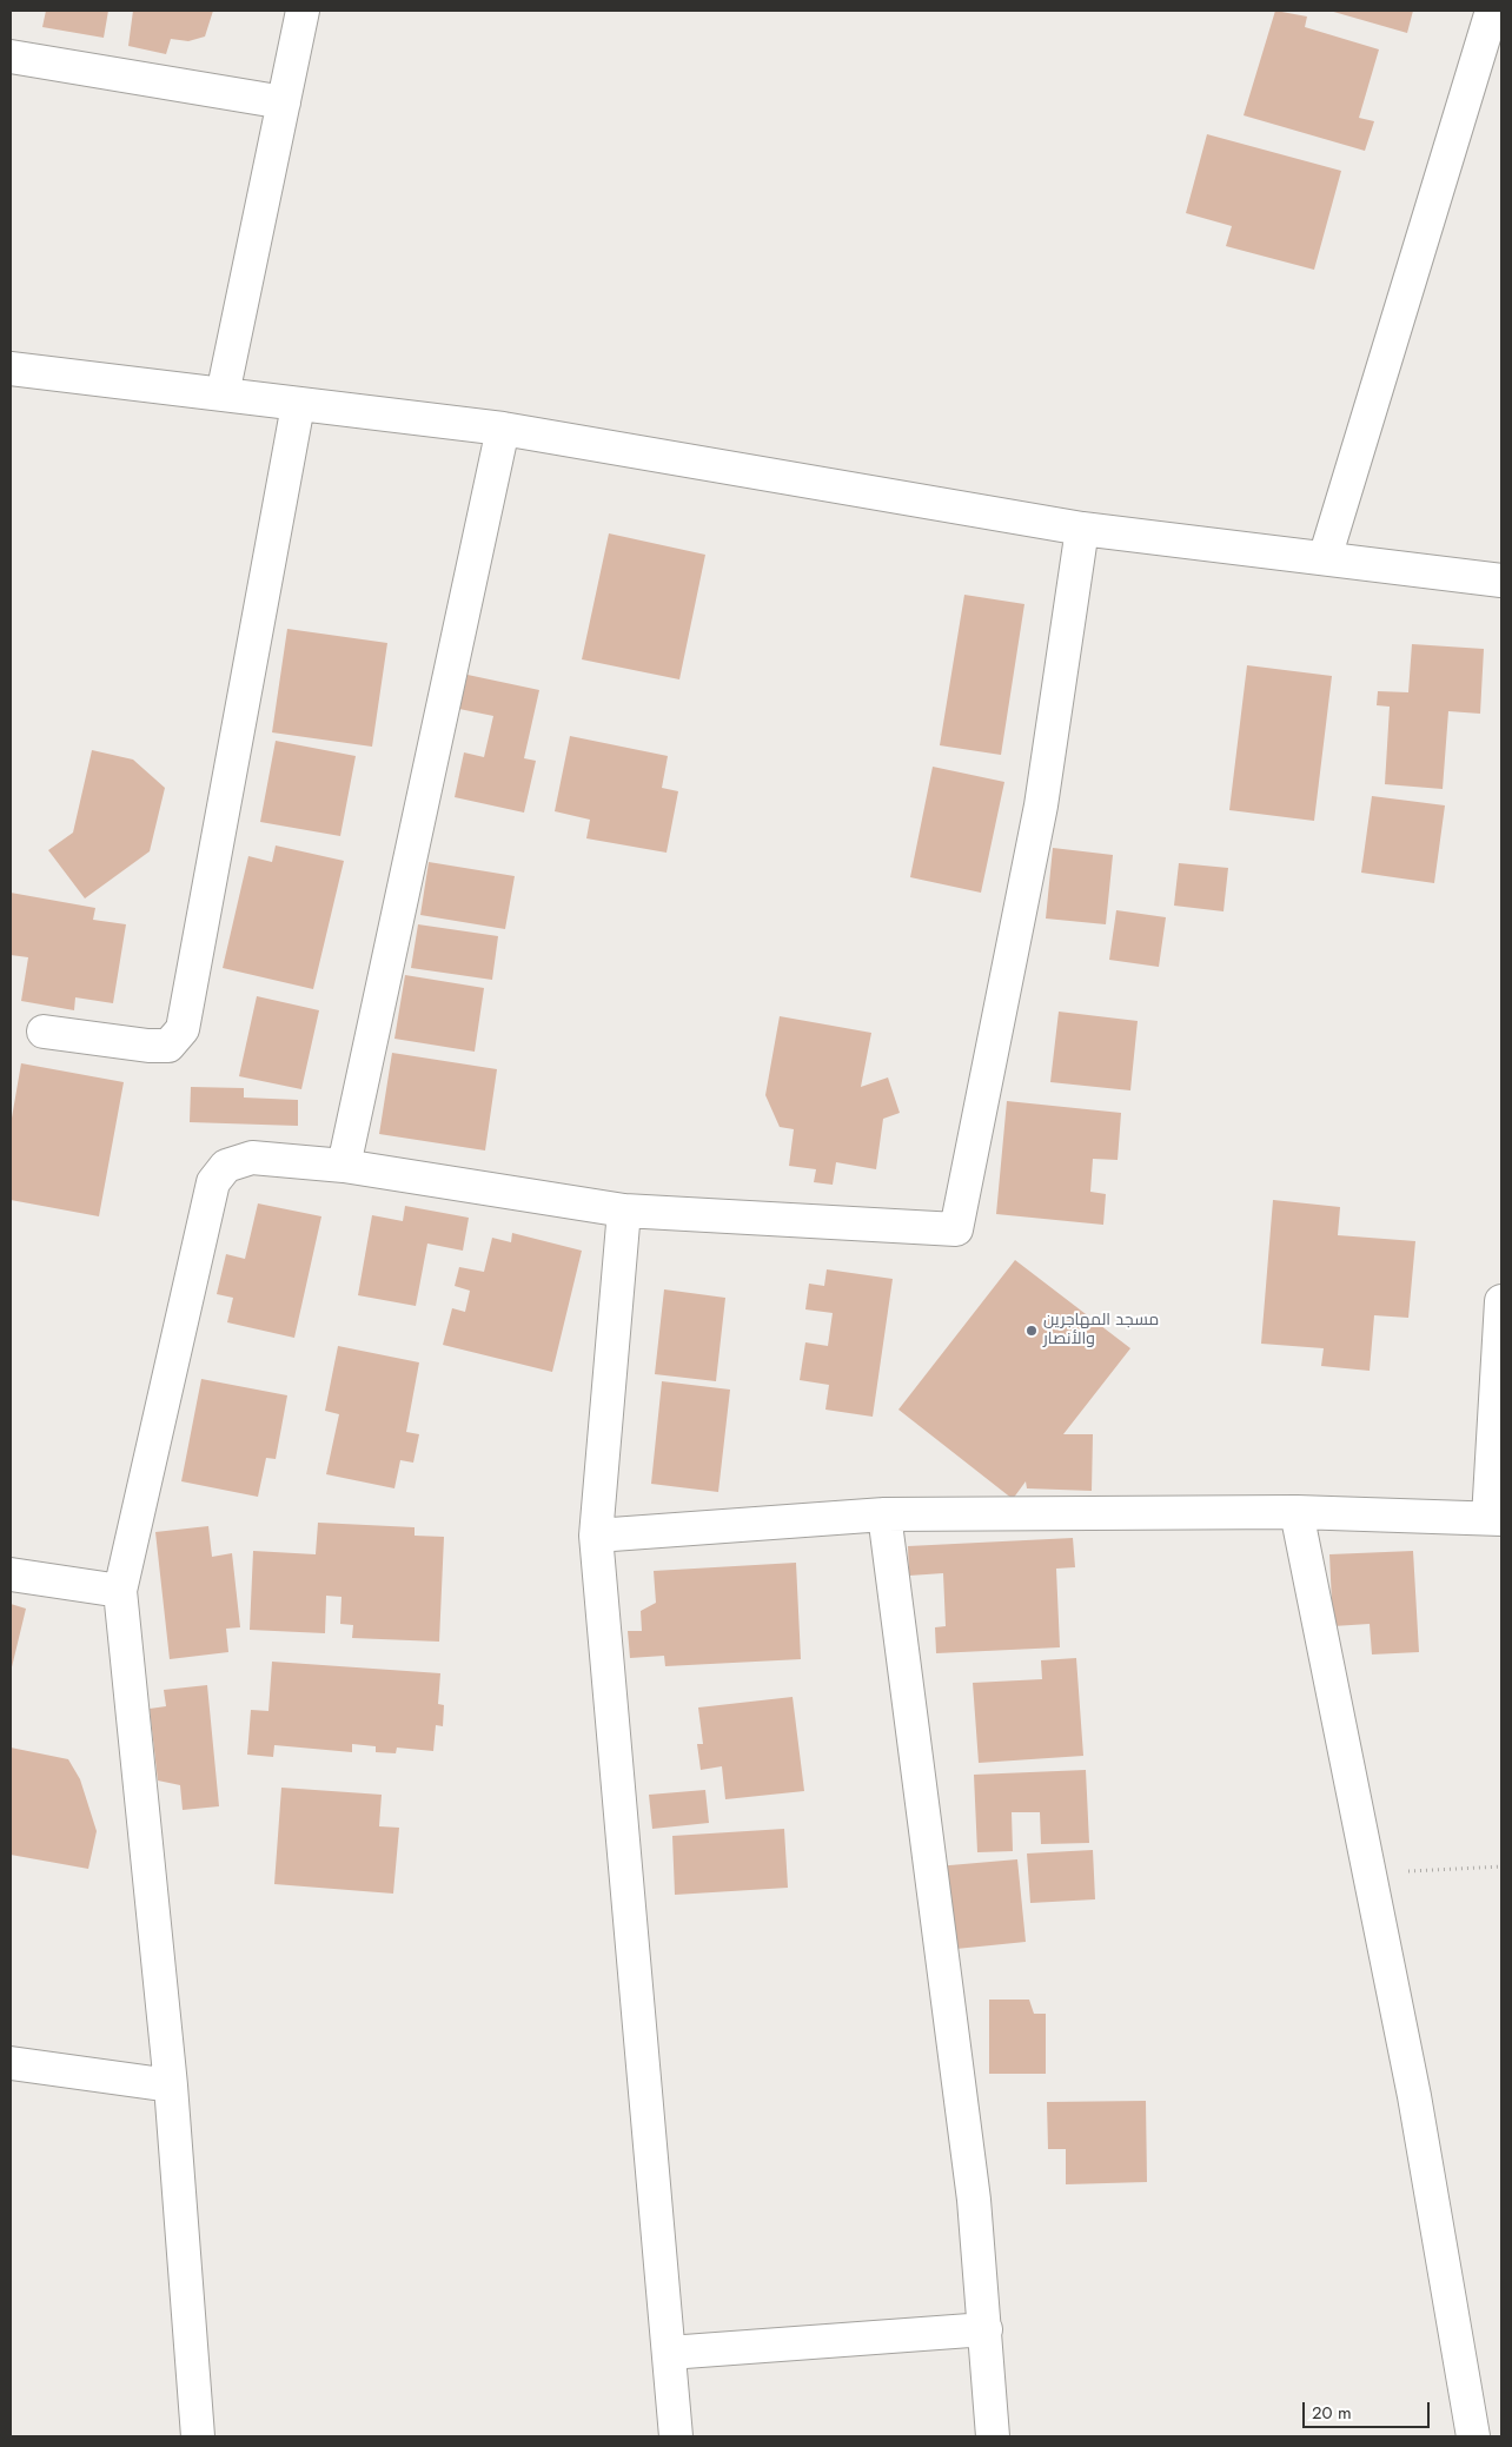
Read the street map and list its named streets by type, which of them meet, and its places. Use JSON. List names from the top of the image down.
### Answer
{
  "places": ["مسجد المهاجرين والأنصار"],
  "scale_bar": "20 m"
}
